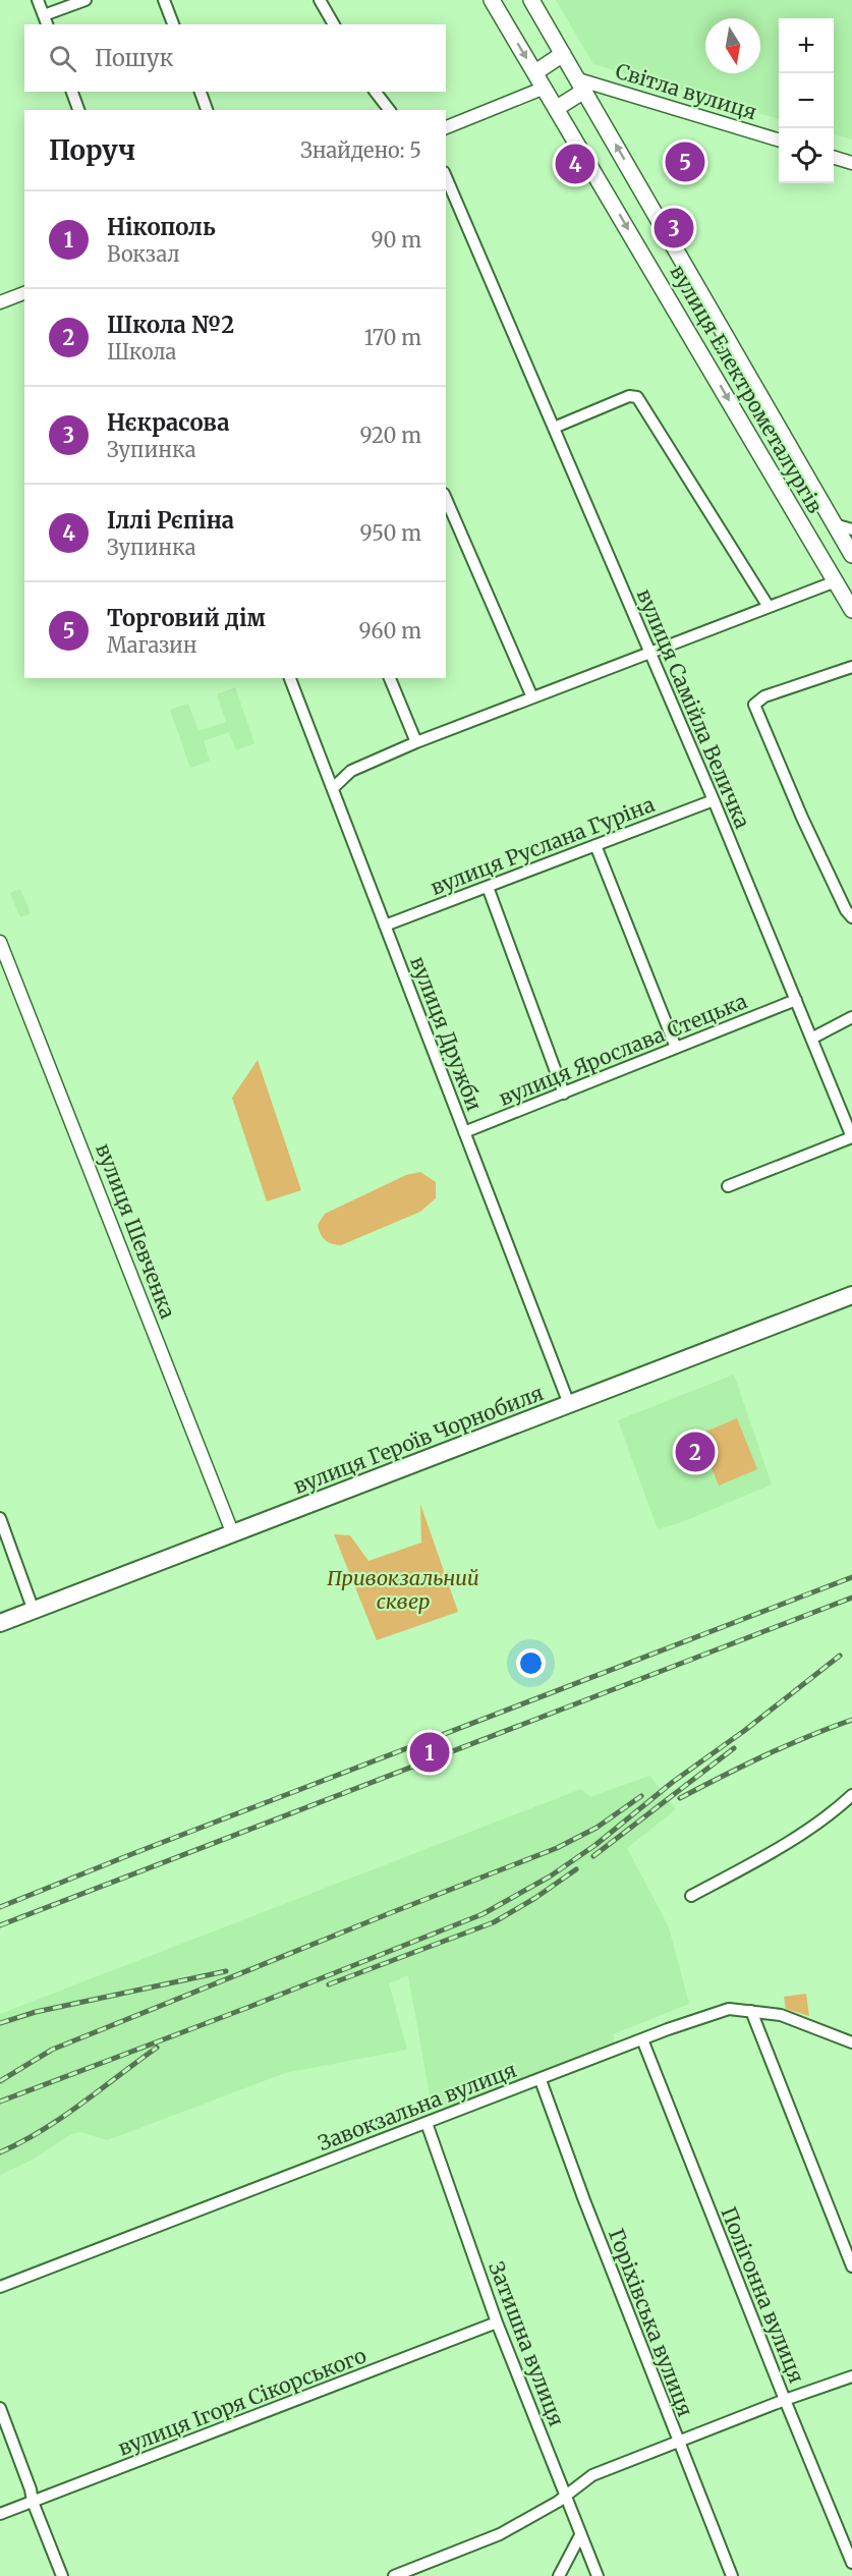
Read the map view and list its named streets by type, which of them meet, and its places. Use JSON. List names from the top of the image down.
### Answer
{
  "streets": {
    "main road": ["вулиця Електрометалургів", "вулиця Героїв Чорнобиля"],
    "street": [
      "Світла вулиця",
      "вулиця Самійла Величка",
      "вулиця Руслана Гуріна",
      "вулиця Дружби",
      "вулиця Ярослава Стецька",
      "вулиця Шевченка",
      "Завокзальна вулиця",
      "Полігонна вулиця",
      "Горіхівська вулиця",
      "Затишна вулиця",
      "вулиця Ігоря Сікорського"
    ]
  },
  "crossings": [
    ["Світла вулиця", "вулиця Електрометалургів"],
    ["вулиця Самійла Величка", "вулиця Руслана Гуріна"],
    ["вулиця Самійла Величка", "вулиця Ярослава Стецька"],
    ["вулиця Руслана Гуріна", "вулиця Дружби"],
    ["вулиця Дружби", "вулиця Ярослава Стецька"],
    ["вулиця Дружби", "вулиця Героїв Чорнобиля"],
    ["вулиця Шевченка", "вулиця Героїв Чорнобиля"],
    ["Завокзальна вулиця", "Полігонна вулиця"],
    ["Завокзальна вулиця", "Горіхівська вулиця"],
    ["Завокзальна вулиця", "Затишна вулиця"],
    ["Затишна вулиця", "вулиця Ігоря Сікорського"]
  ],
  "parks": ["Привокзальний сквер"],
  "north": "bottom",
  "page": {
    "map_buttons": ["+", "−"],
    "search": "Пошук",
    "heading": ["Поруч", "Знайдено: 5"],
    "pins": [
      "5",
      "4",
      "3",
      "2",
      "1"
    ],
    "list": [
      {
        "mark": "1",
        "name": "Нікополь",
        "note": "Вокзал",
        "value": "90 m"
      },
      {
        "mark": "2",
        "name": "Школа №2",
        "note": "Школа",
        "value": "170 m"
      },
      {
        "mark": "3",
        "name": "Нєкрасова",
        "note": "Зупинка",
        "value": "920 m"
      },
      {
        "mark": "4",
        "name": "Іллі Рєпіна",
        "note": "Зупинка",
        "value": "950 m"
      },
      {
        "mark": "5",
        "name": "Торговий дім",
        "note": "Магазин",
        "value": "960 m"
      }
    ]
  }
}
